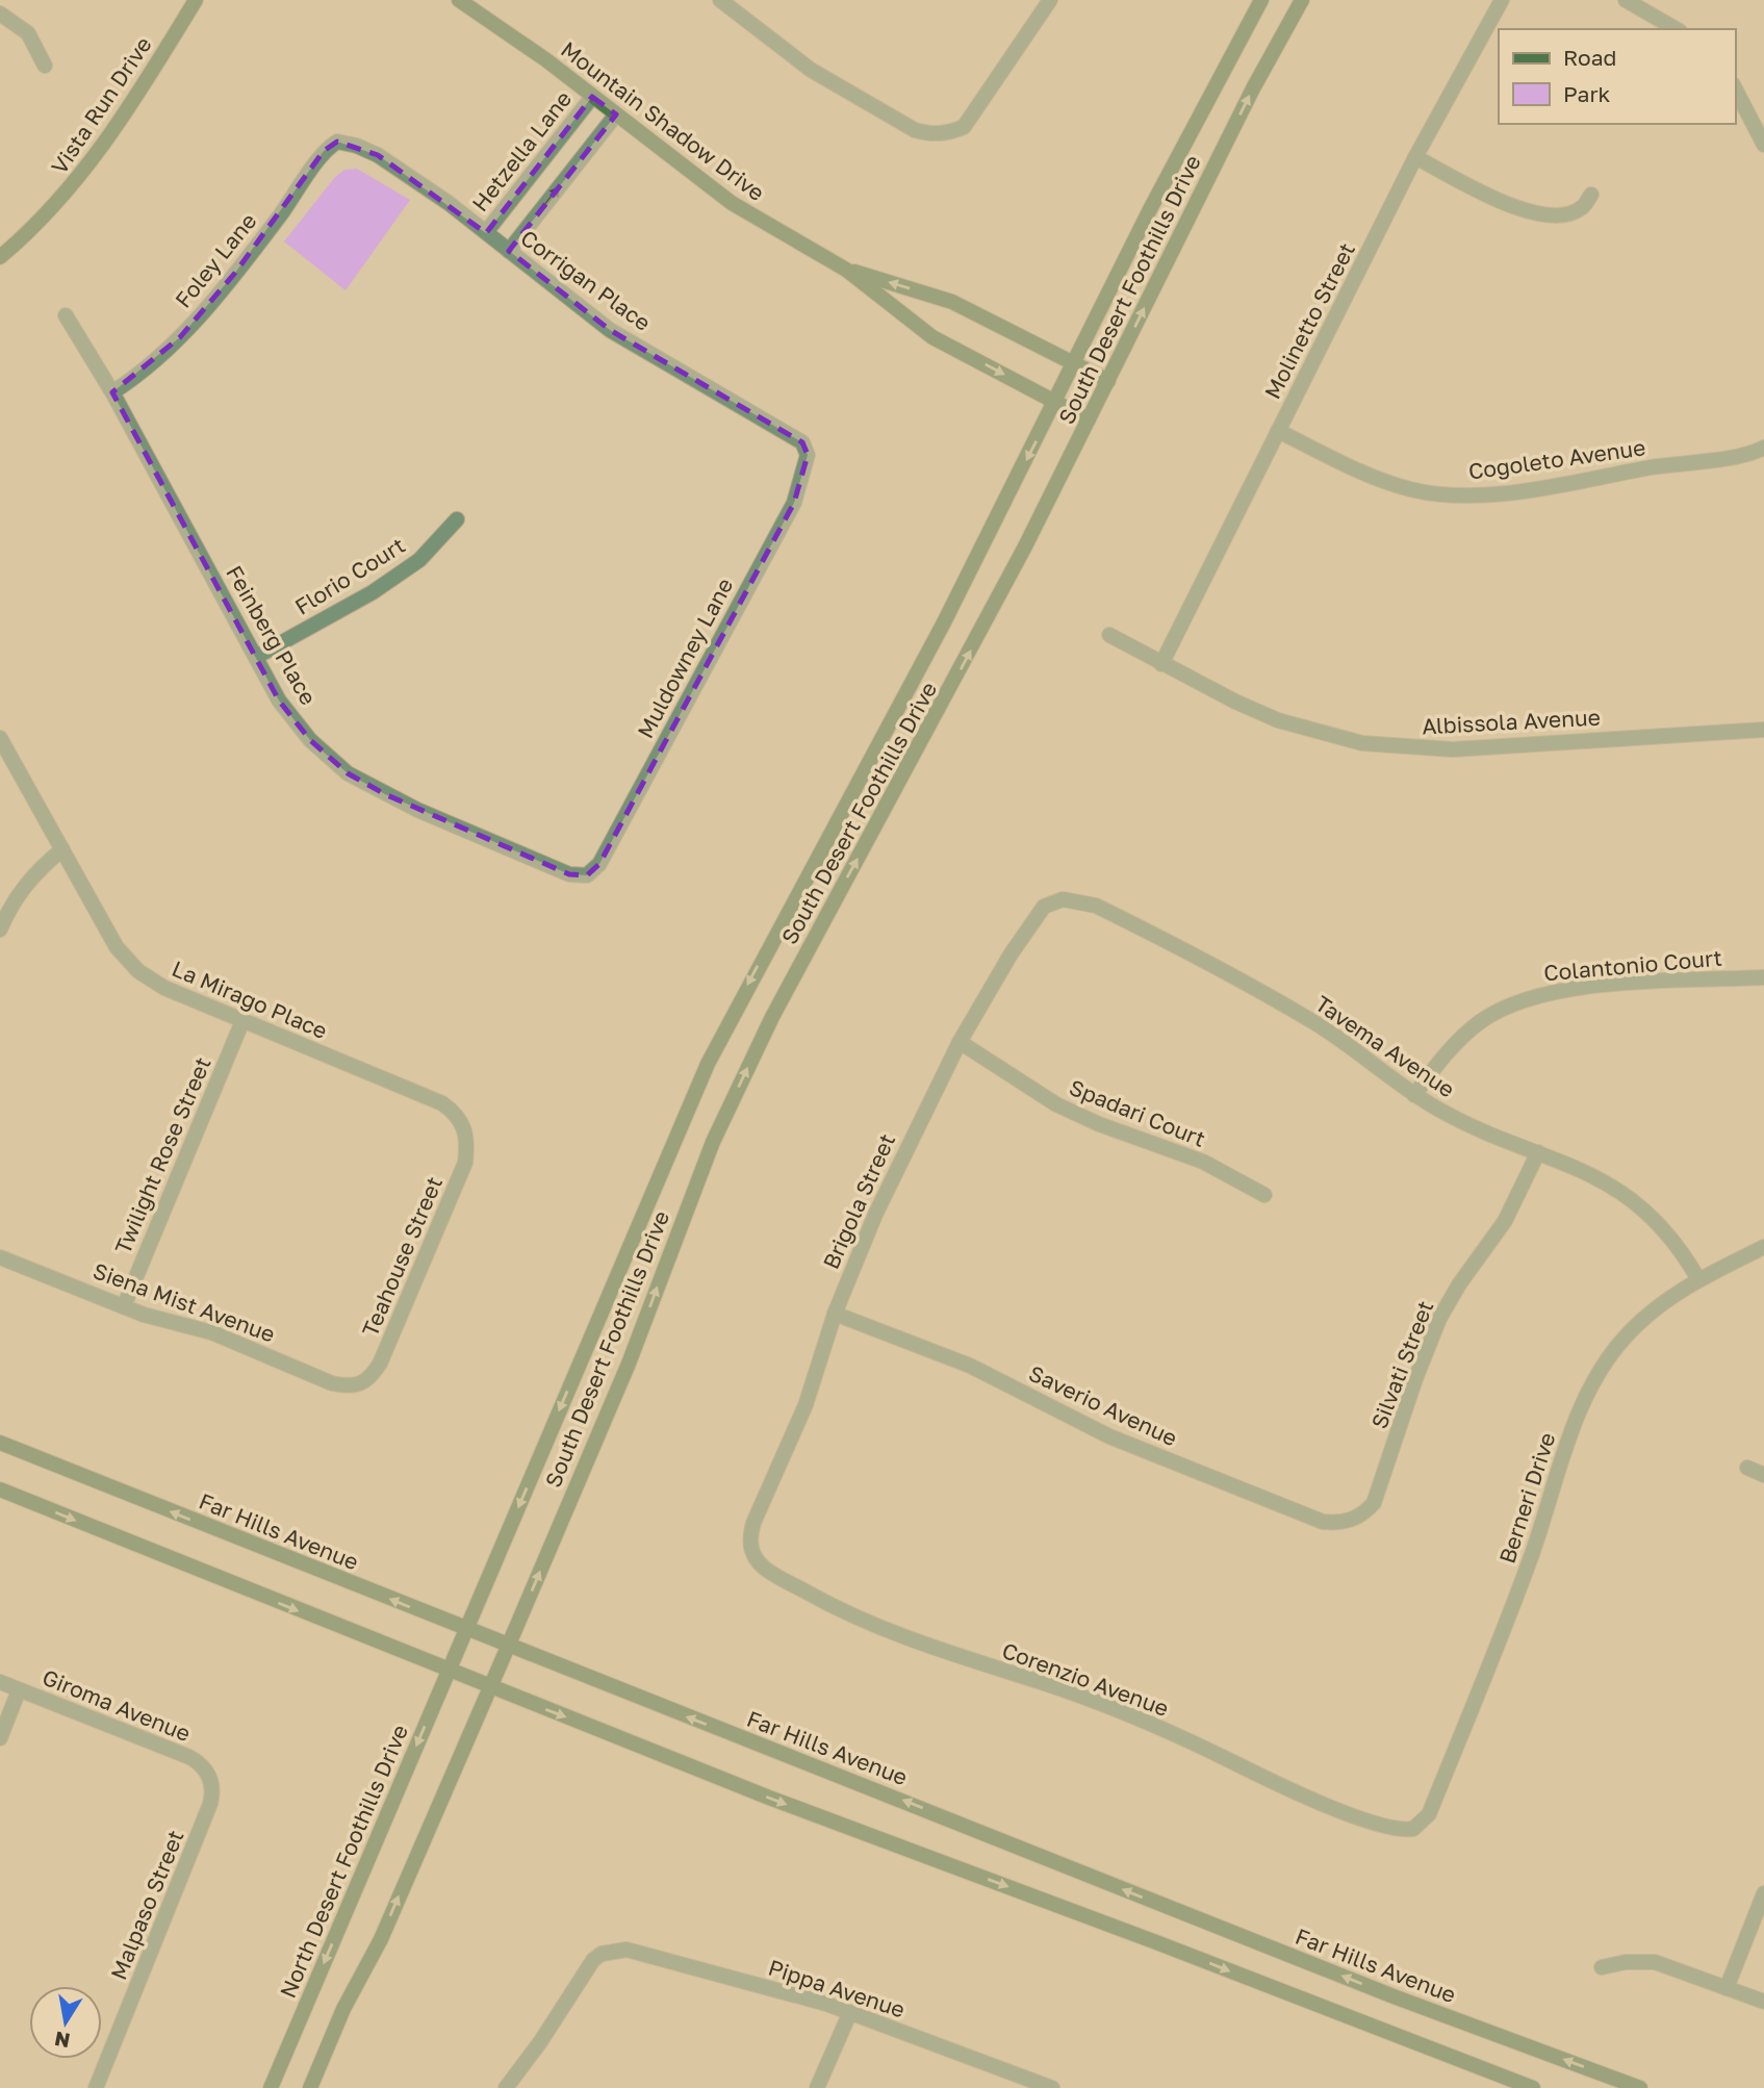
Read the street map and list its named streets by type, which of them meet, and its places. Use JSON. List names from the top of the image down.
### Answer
{
  "streets": {
    "main road": [
      "Vista Run Drive",
      "Mountain Shadow Drive",
      "South Desert Foothills Drive",
      "Far Hills Avenue",
      "North Desert Foothills Drive"
    ],
    "street": [
      "Hetzella Lane",
      "Foley Lane",
      "Corrigan Place",
      "Molinetto Street",
      "Cogoleto Avenue",
      "Florio Court",
      "Feinberg Place",
      "Muldowney Lane",
      "Albissola Avenue",
      "Colantonio Court",
      "La Mirago Place",
      "Tavema Avenue",
      "Spadari Court",
      "Twilight Rose Street",
      "Brigola Street",
      "Teahouse Street",
      "Siena Mist Avenue",
      "Silvati Street",
      "Saverio Avenue",
      "Berneri Drive",
      "Corenzio Avenue",
      "Giroma Avenue",
      "Malpaso Street",
      "Pippa Avenue"
    ]
  },
  "crossings": [
    ["Mountain Shadow Drive", "Hetzella Lane"],
    ["Mountain Shadow Drive", "South Desert Foothills Drive"],
    ["Hetzella Lane", "Corrigan Place"],
    ["Foley Lane", "Corrigan Place"],
    ["Foley Lane", "Feinberg Place"],
    ["Corrigan Place", "Muldowney Lane"],
    ["South Desert Foothills Drive", "Far Hills Avenue"],
    ["South Desert Foothills Drive", "North Desert Foothills Drive"],
    ["Molinetto Street", "Cogoleto Avenue"],
    ["Molinetto Street", "Albissola Avenue"],
    ["Florio Court", "Feinberg Place"],
    ["Feinberg Place", "Muldowney Lane"],
    ["Colantonio Court", "Tavema Avenue"],
    ["La Mirago Place", "Twilight Rose Street"],
    ["La Mirago Place", "Teahouse Street"],
    ["Tavema Avenue", "Brigola Street"],
    ["Tavema Avenue", "Silvati Street"],
    ["Tavema Avenue", "Berneri Drive"],
    ["Spadari Court", "Brigola Street"],
    ["Twilight Rose Street", "Siena Mist Avenue"],
    ["Brigola Street", "Saverio Avenue"],
    ["Brigola Street", "Corenzio Avenue"],
    ["Teahouse Street", "Siena Mist Avenue"],
    ["Silvati Street", "Saverio Avenue"],
    ["Berneri Drive", "Corenzio Avenue"],
    ["Giroma Avenue", "Malpaso Street"]
  ],
  "legend": ["Road", "Park"],
  "north": "bottom"
}
